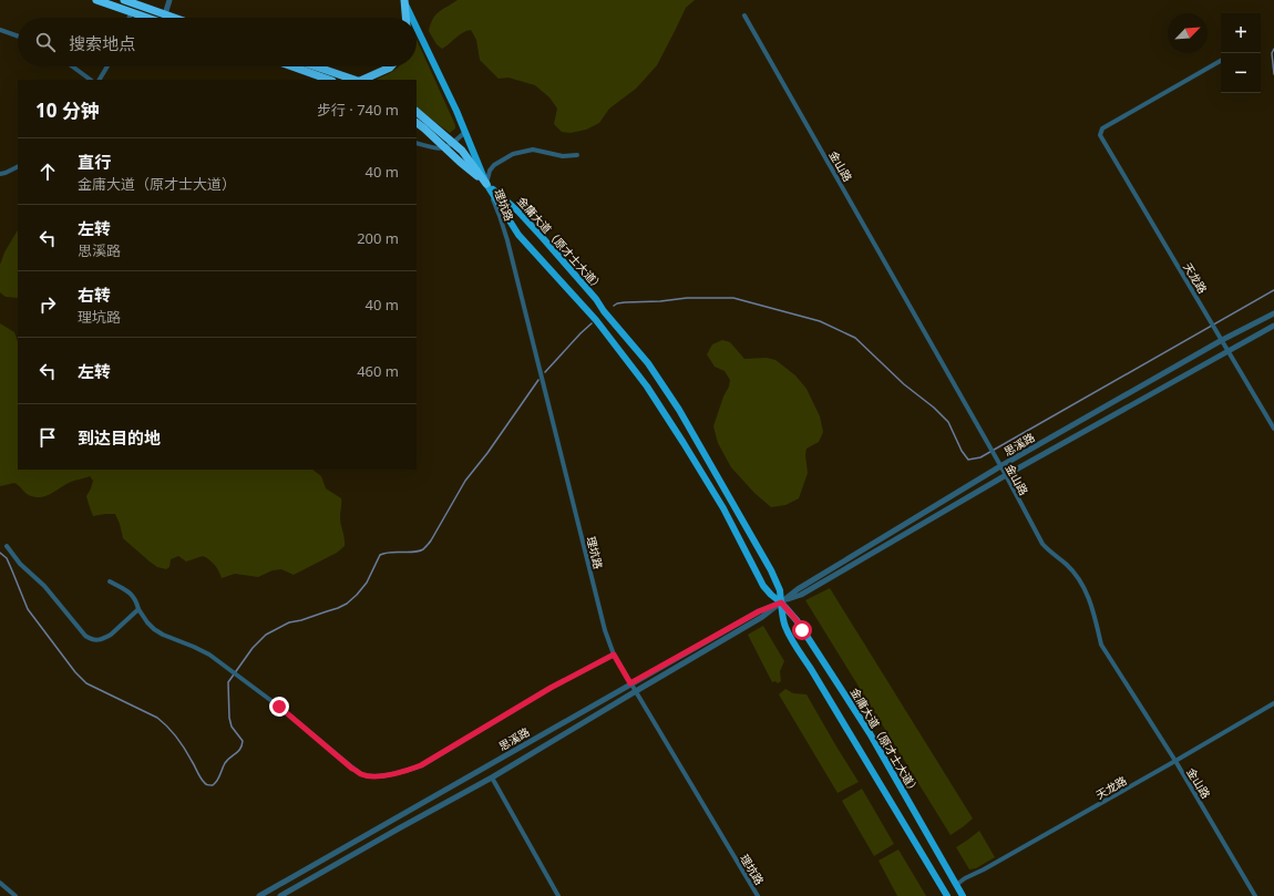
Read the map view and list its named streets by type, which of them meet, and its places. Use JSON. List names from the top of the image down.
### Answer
{
  "streets": {
    "main road": ["金庸大道（原才士大道）"],
    "street": [
      "金山路",
      "理坑路",
      "天龙路",
      "思溪路"
    ]
  },
  "crossings": [
    ["金山路", "天龙路"],
    ["金山路", "思溪路"],
    ["理坑路", "金庸大道（原才士大道）"],
    ["理坑路", "思溪路"],
    ["金庸大道（原才士大道）", "天龙路"],
    ["金庸大道（原才士大道）", "思溪路"],
    ["天龙路", "思溪路"]
  ],
  "north": "top right",
  "page": {
    "map_buttons": ["+", "−"],
    "search": "搜索地点",
    "heading": ["10 分钟", "步行 · 740 m"],
    "list": [
      ["直行", "金庸大道（原才士大道）", "40 m"],
      ["左转", "思溪路", "200 m"],
      ["右转", "理坑路", "40 m"],
      ["左转", "460 m"],
      "到达目的地"
    ]
  }
}
